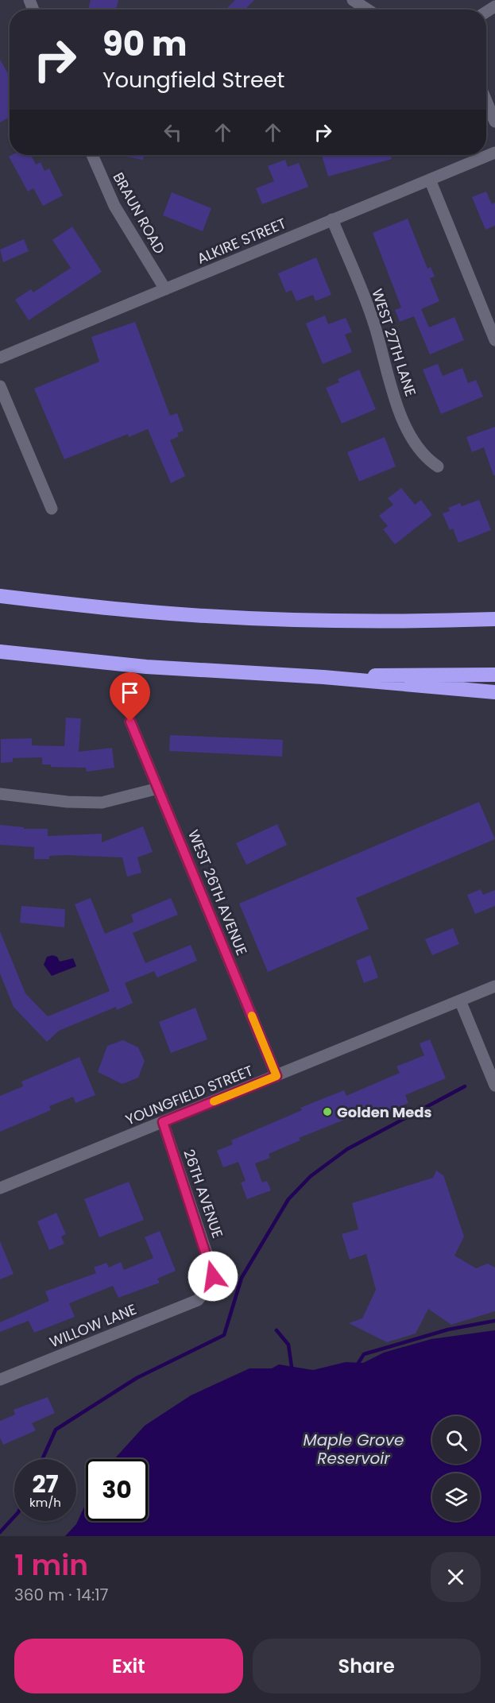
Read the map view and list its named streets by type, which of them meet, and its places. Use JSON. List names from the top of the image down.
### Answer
{
  "streets": {
    "street": [
      "BRAUN ROAD",
      "ALKIRE STREET",
      "WEST 27TH LANE",
      "WEST 26TH AVENUE",
      "YOUNGFIELD STREET",
      "26TH AVENUE",
      "WILLOW LANE"
    ]
  },
  "crossings": [
    ["BRAUN ROAD", "ALKIRE STREET"],
    ["ALKIRE STREET", "WEST 27TH LANE"],
    ["WEST 26TH AVENUE", "YOUNGFIELD STREET"],
    ["YOUNGFIELD STREET", "26TH AVENUE"],
    ["26TH AVENUE", "WILLOW LANE"]
  ],
  "water": ["Maple Grove Reservoir"],
  "places": ["Golden Meds"],
  "page": {
    "turn": ["90 m", "Youngfield Street"],
    "speed": "27 km/h",
    "limit": "30",
    "heading": ["1 min", "360 m · 14:17"],
    "buttons": ["Exit", "Share"]
  }
}
